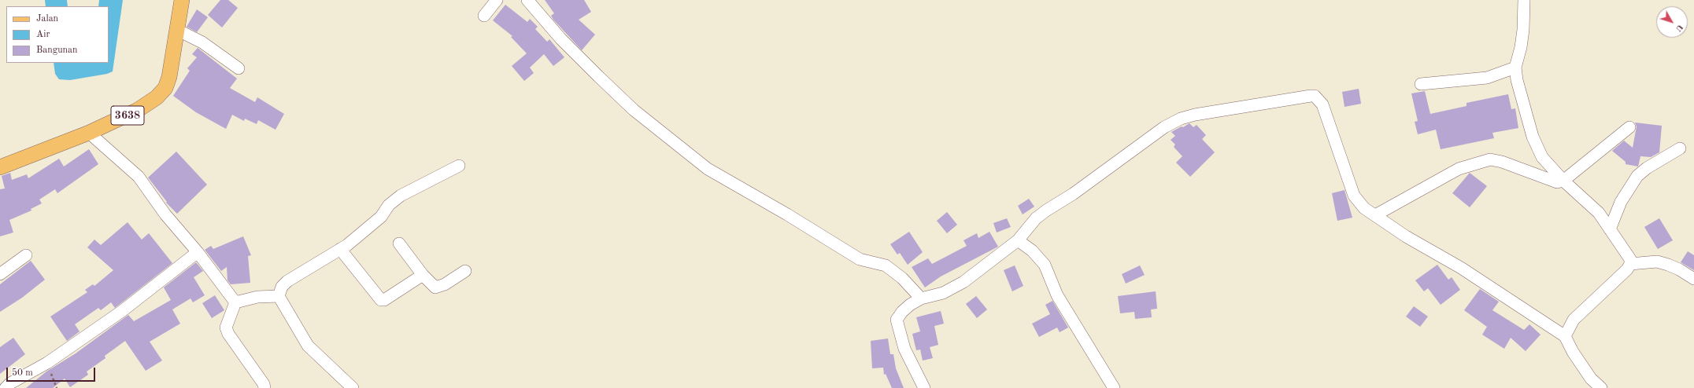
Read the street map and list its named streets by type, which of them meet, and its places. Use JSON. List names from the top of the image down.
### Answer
{
  "streets": {
    "main road": ["3638"]
  },
  "legend": ["Jalan", "Air", "Bangunan"],
  "scale_bar": "50 m",
  "north": "bottom right"
}
